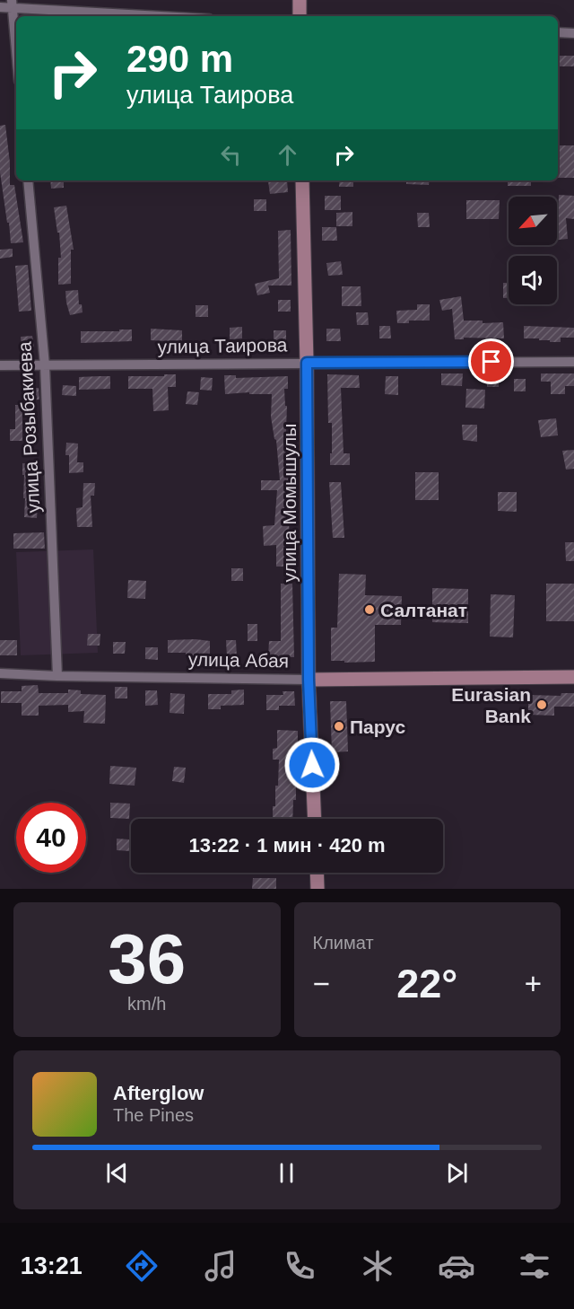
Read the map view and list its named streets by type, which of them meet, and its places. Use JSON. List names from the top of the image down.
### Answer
{
  "streets": {
    "street": [
      "улица Таирова",
      "улица Розыбакиева",
      "улица Момышулы",
      "улица Абая"
    ]
  },
  "crossings": [
    ["улица Таирова", "улица Розыбакиева"],
    ["улица Таирова", "улица Момышулы"],
    ["улица Розыбакиева", "улица Абая"],
    ["улица Момышулы", "улица Абая"]
  ],
  "places": ["Салтанат", "Eurasian Bank", "Парус"],
  "north": "bottom left",
  "page": {
    "turn": ["290 m", "улица Таирова"],
    "limit": "40",
    "trip": "13:22 · 1 мин · 420 m",
    "tile": [
      ["36", "km/h"],
      "Климат"
    ],
    "heat": ["−", "22°", "+"],
    "song": ["Afterglow", "The Pines"],
    "tabs": "13:21"
  }
}
